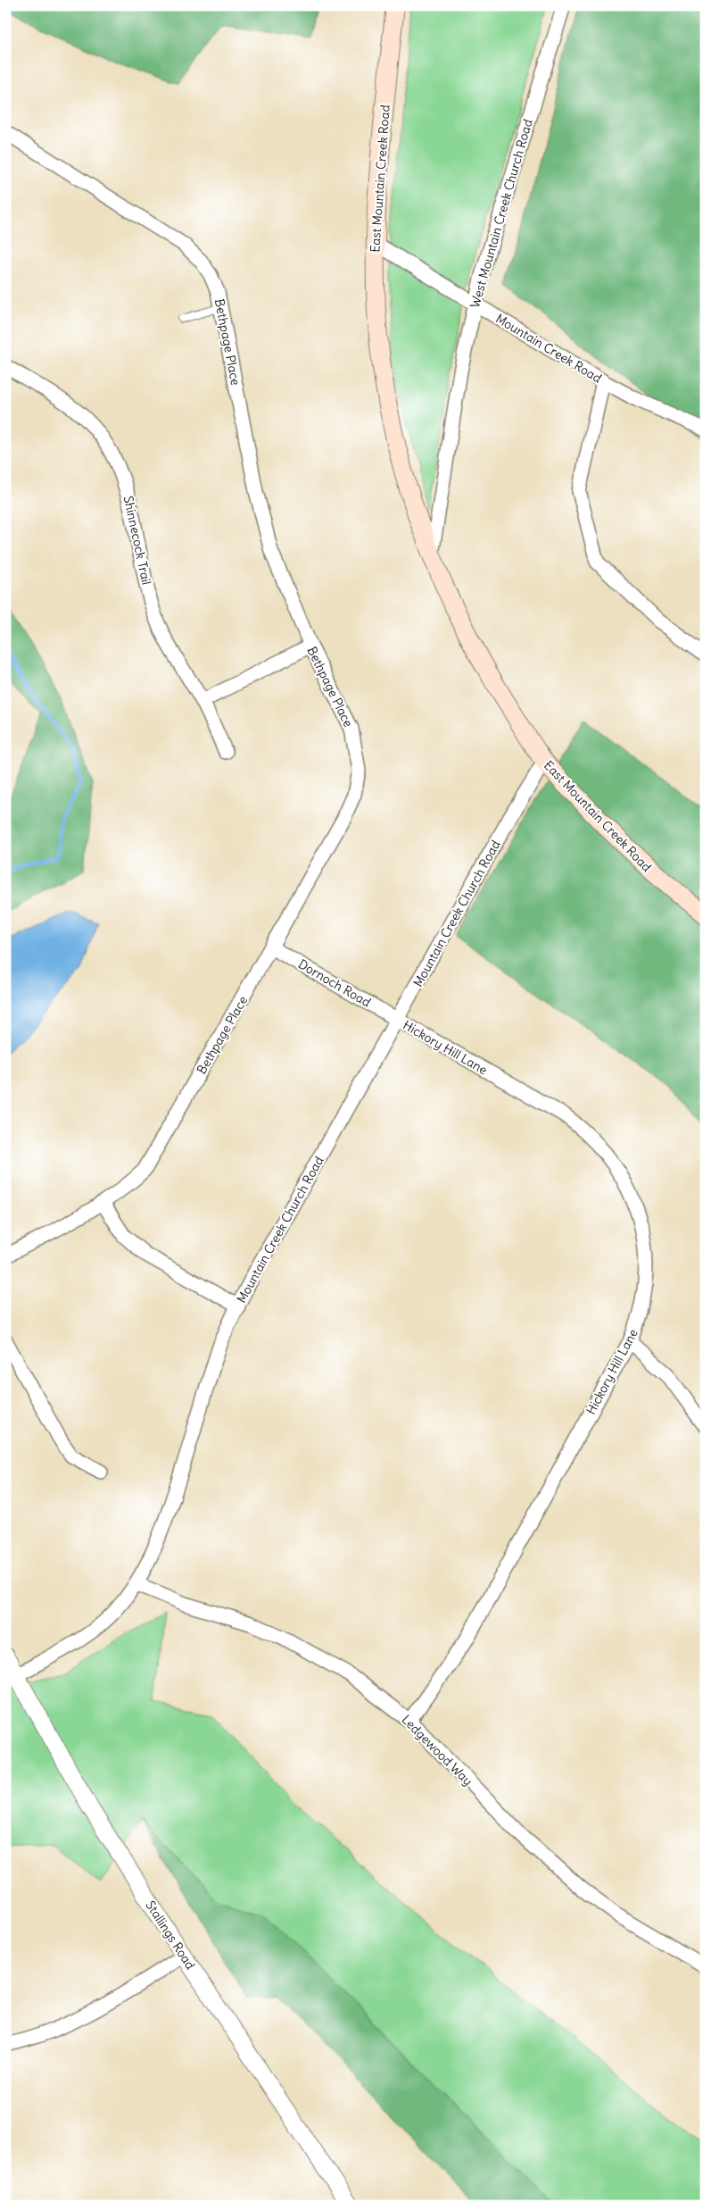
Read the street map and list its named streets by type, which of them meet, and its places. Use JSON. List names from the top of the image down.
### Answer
{
  "streets": {
    "main road": ["East Mountain Creek Road"],
    "street": [
      "West Mountain Creek Church Road",
      "Bethpage Place",
      "Mountain Creek Road",
      "Shinnecock Trail",
      "Mountain Creek Church Road",
      "Dornoch Road",
      "Hickory Hill Lane",
      "Ledgewood Way",
      "Stallings Road"
    ]
  },
  "crossings": [
    ["East Mountain Creek Road", "West Mountain Creek Church Road"],
    ["East Mountain Creek Road", "Mountain Creek Road"],
    ["East Mountain Creek Road", "Mountain Creek Church Road"],
    ["West Mountain Creek Church Road", "Mountain Creek Road"],
    ["Bethpage Place", "Dornoch Road"],
    ["Mountain Creek Church Road", "Dornoch Road"],
    ["Mountain Creek Church Road", "Hickory Hill Lane"],
    ["Mountain Creek Church Road", "Ledgewood Way"],
    ["Mountain Creek Church Road", "Stallings Road"],
    ["Dornoch Road", "Hickory Hill Lane"],
    ["Hickory Hill Lane", "Ledgewood Way"]
  ]
}
